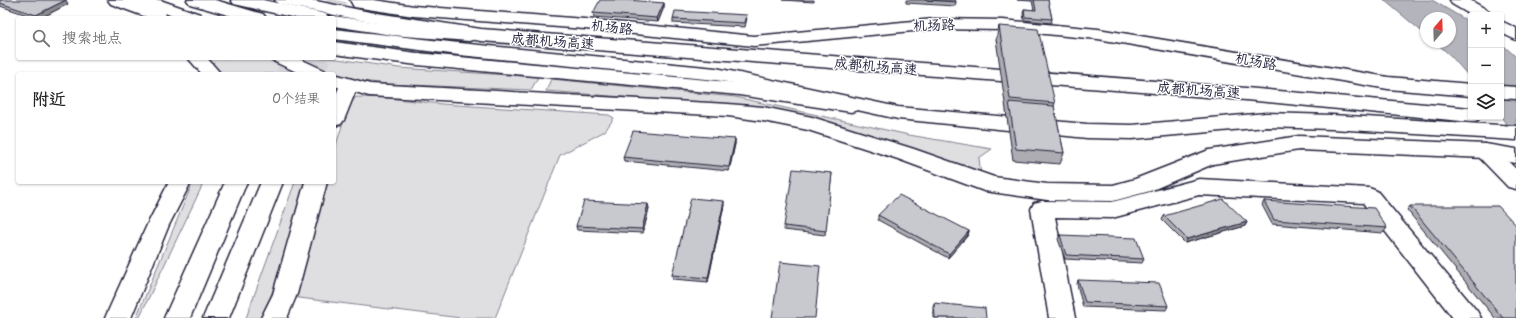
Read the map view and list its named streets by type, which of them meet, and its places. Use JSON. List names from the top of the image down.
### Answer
{
  "streets": {
    "main road": ["成都机场高速"],
    "street": ["机场路"]
  },
  "north": "top",
  "page": {
    "map_buttons": ["+", "−"],
    "search": "搜索地点",
    "heading": ["附近", "0个结果"]
  }
}
